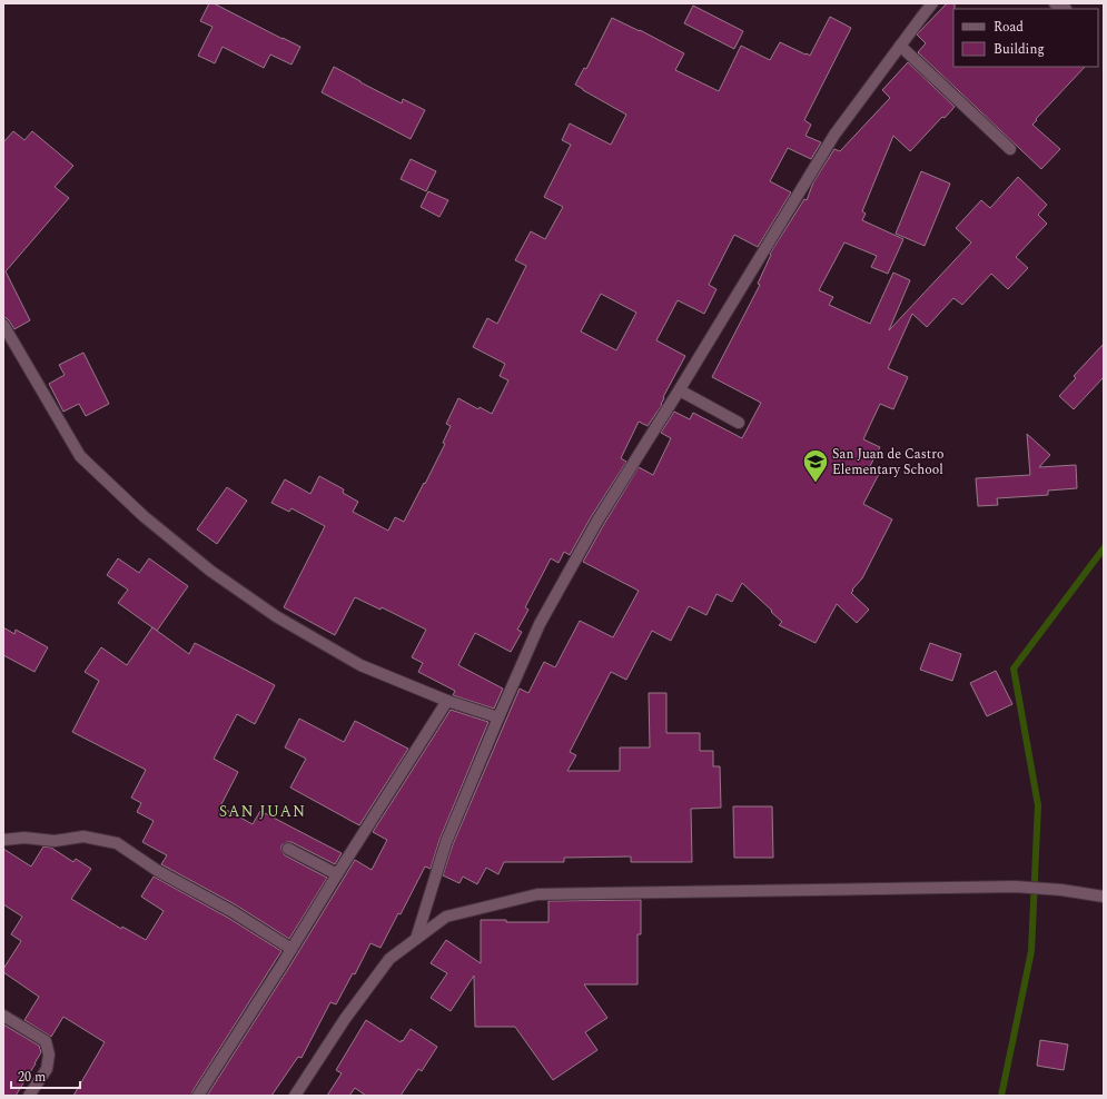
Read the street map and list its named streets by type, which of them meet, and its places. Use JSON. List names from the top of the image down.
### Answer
{
  "districts": ["SAN JUAN"],
  "places": {
    "school or university": ["San Juan de Castro Elementary School"]
  },
  "legend": ["Road", "Building"],
  "scale_bar": "20 m"
}
